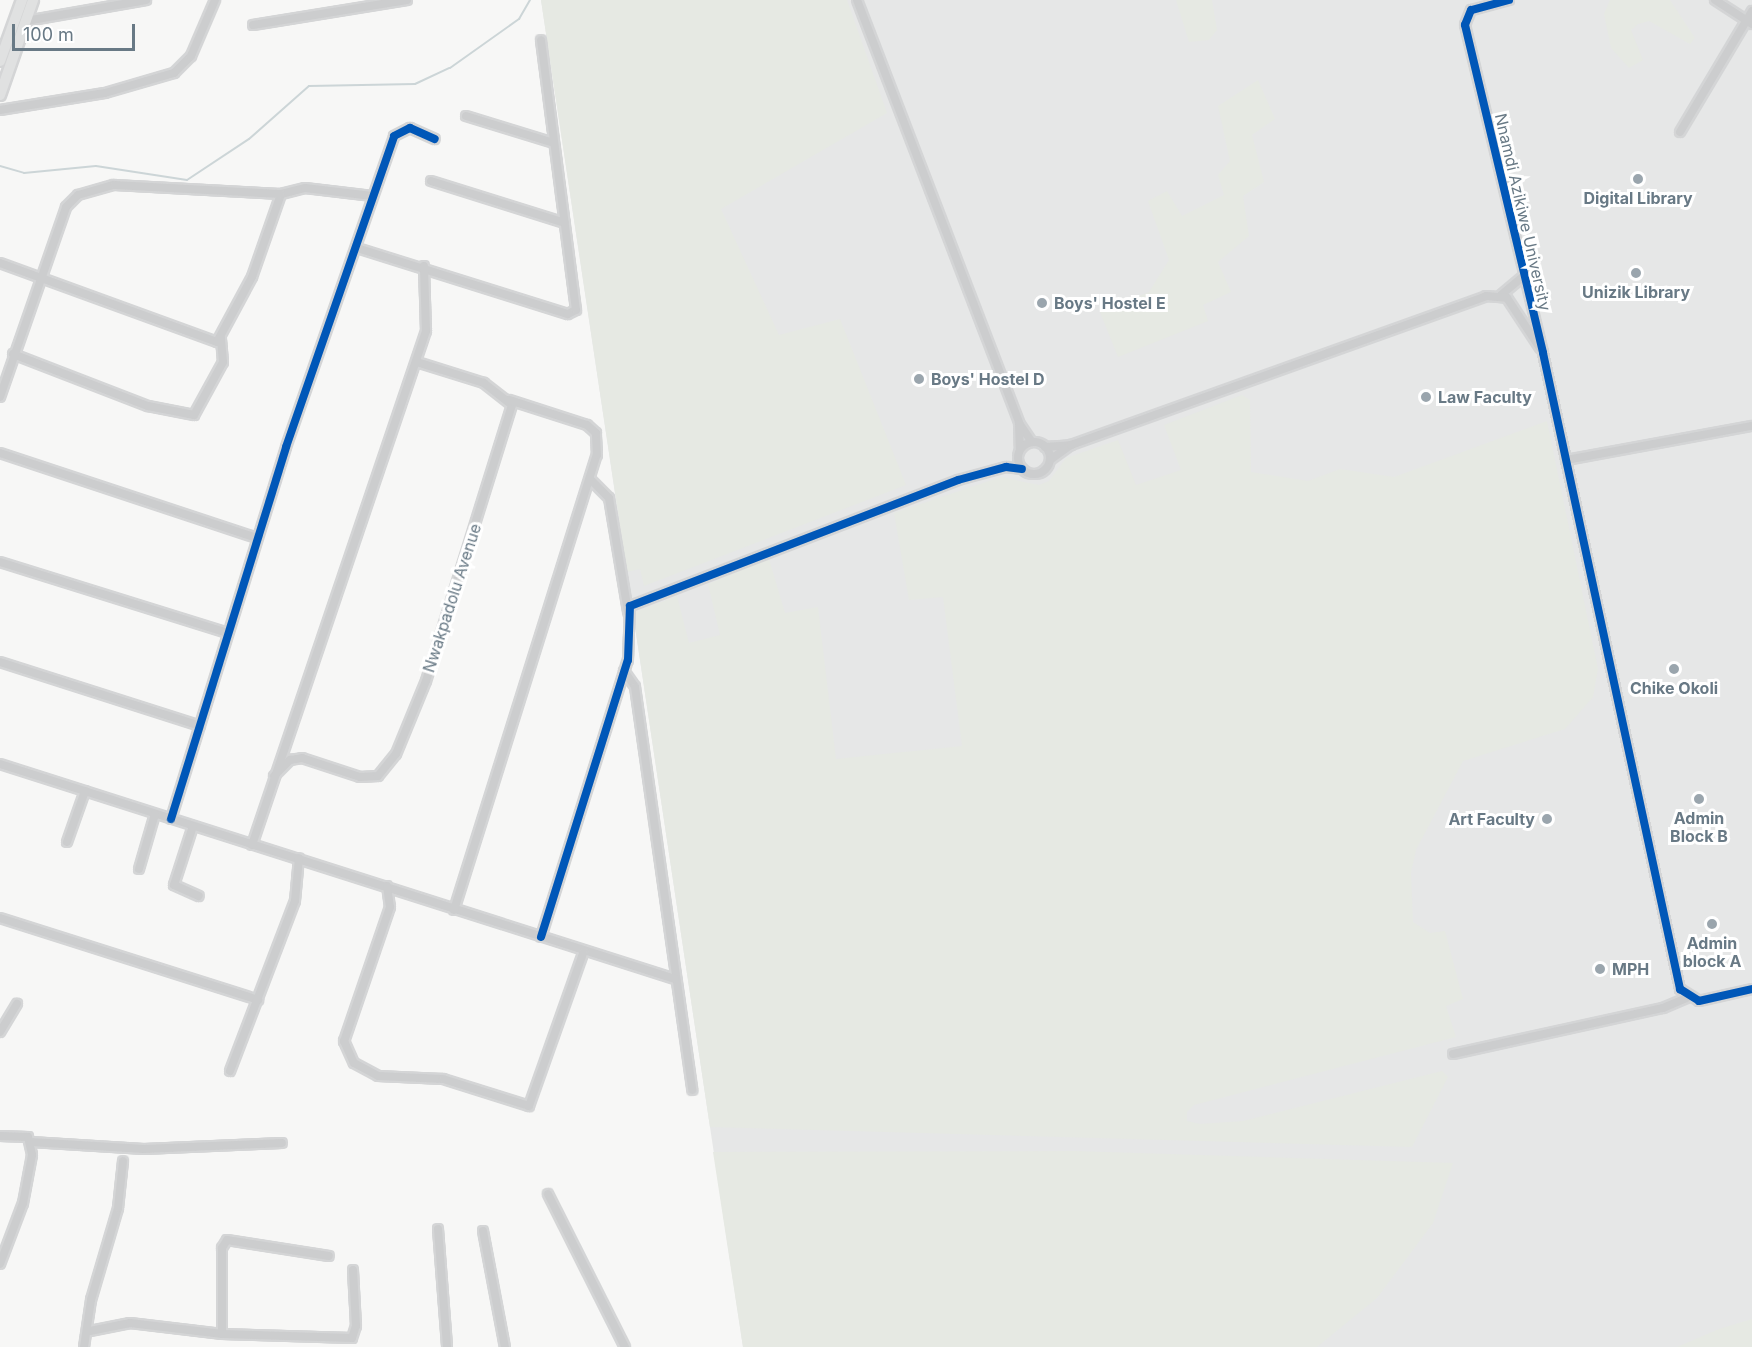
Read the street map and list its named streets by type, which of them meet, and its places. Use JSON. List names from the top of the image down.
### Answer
{
  "streets": {
    "street": ["Nnamdi Azikiwe University", "Nwakpadolu Avenue"]
  },
  "places": [
    "Digital Library",
    "Unizik Library",
    "Boys' Hostel E",
    "Boys' Hostel D",
    "Law Faculty",
    "Chike Okoli",
    "Admin Block B",
    "Art Faculty",
    "Admin block A",
    "MPH"
  ],
  "scale_bar": "100 m"
}
